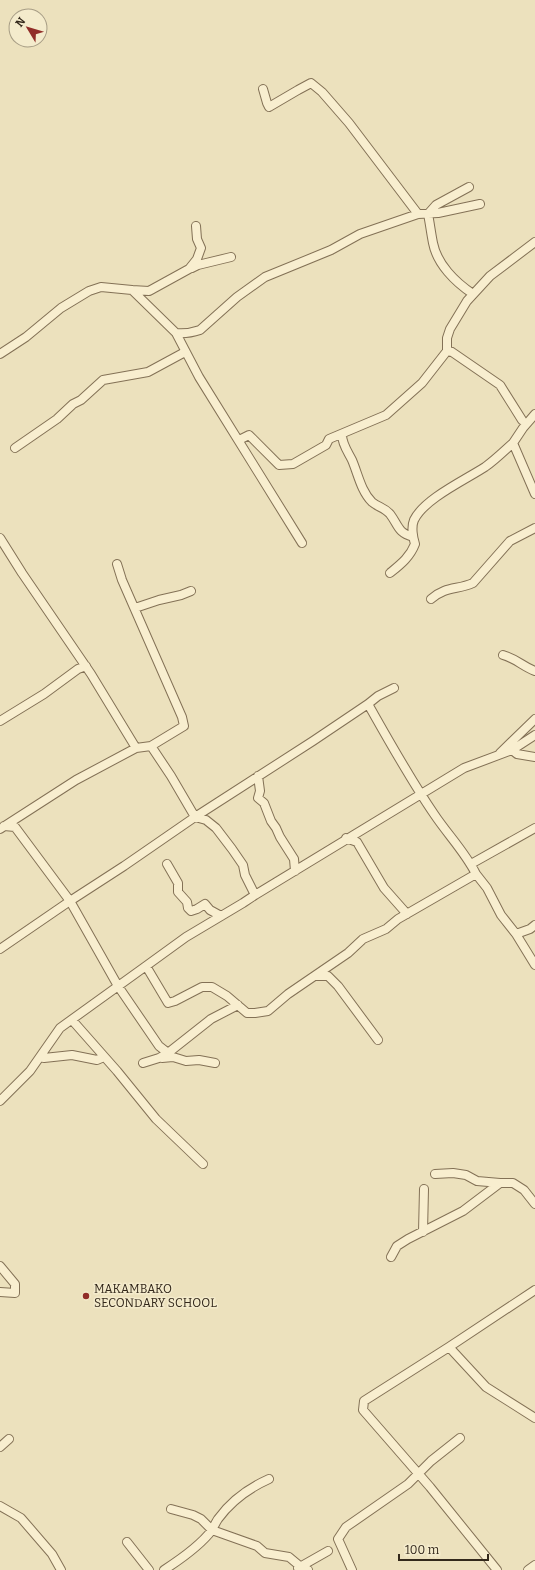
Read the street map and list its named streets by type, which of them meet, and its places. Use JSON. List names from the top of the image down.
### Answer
{
  "places": ["MAKAMBAKO SECONDARY SCHOOL"],
  "scale_bar": "100 m",
  "north": "top left"
}
